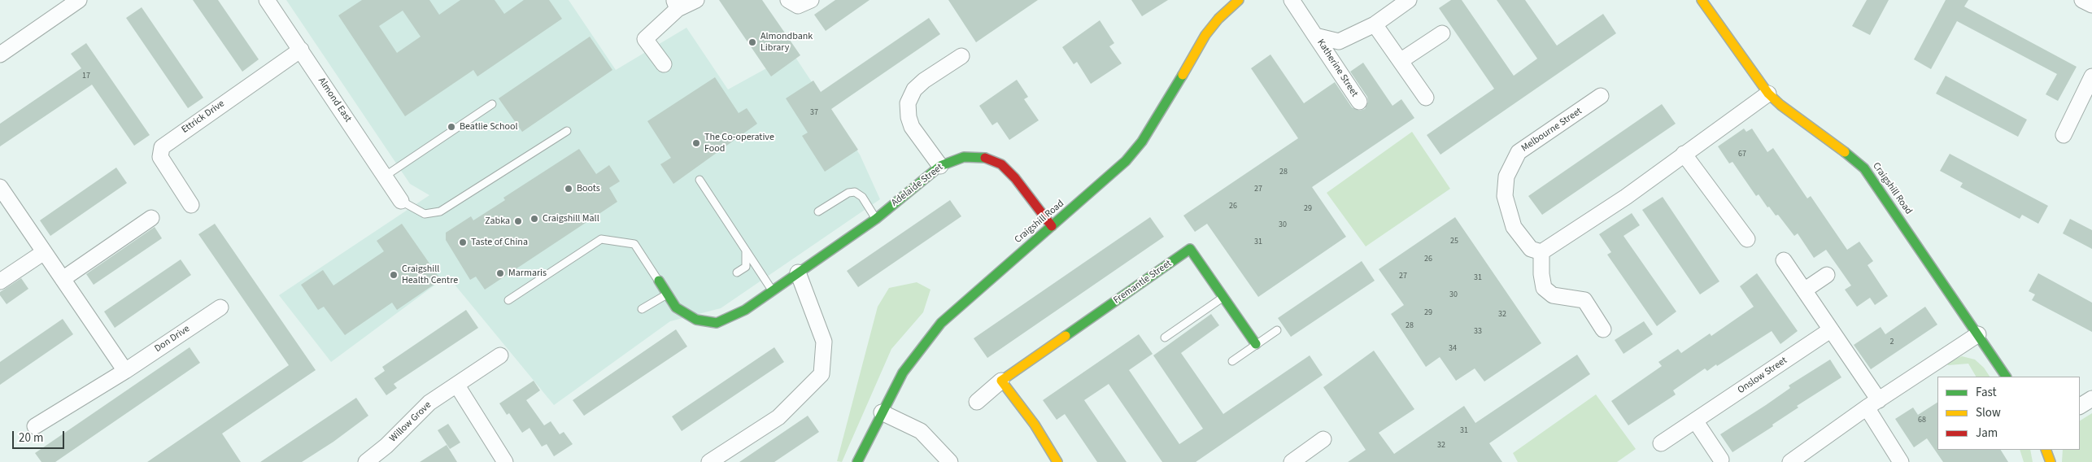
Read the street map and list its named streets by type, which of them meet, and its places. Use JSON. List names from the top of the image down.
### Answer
{
  "streets": {
    "street": [
      "Katherine Street",
      "Almond East",
      "Ettrick Drive",
      "Melbourne Street",
      "Adelaide Street",
      "Craigshill Road",
      "Fremantle Street",
      "Don Drive",
      "Onslow Street",
      "Willow Grove"
    ]
  },
  "crossings": [
    ["Almond East", "Ettrick Drive"],
    ["Adelaide Street", "Craigshill Road"]
  ],
  "places": [
    "Almondbank Library",
    "Beatlie School",
    "The Co-operative Food",
    "Boots",
    "Craigshill Mall",
    "Zabka",
    "Taste of China",
    "Marmaris",
    "Craigshill Health Centre"
  ],
  "house_numbers": [
    "17",
    "37",
    "67",
    "28",
    "27",
    "26",
    "29",
    "30",
    "25",
    "31",
    "26",
    "27",
    "31",
    "30",
    "29",
    "32",
    "28",
    "33",
    "2",
    "34",
    "68",
    "31",
    "32"
  ],
  "legend": ["Fast", "Slow", "Jam"],
  "scale_bar": "20 m"
}
